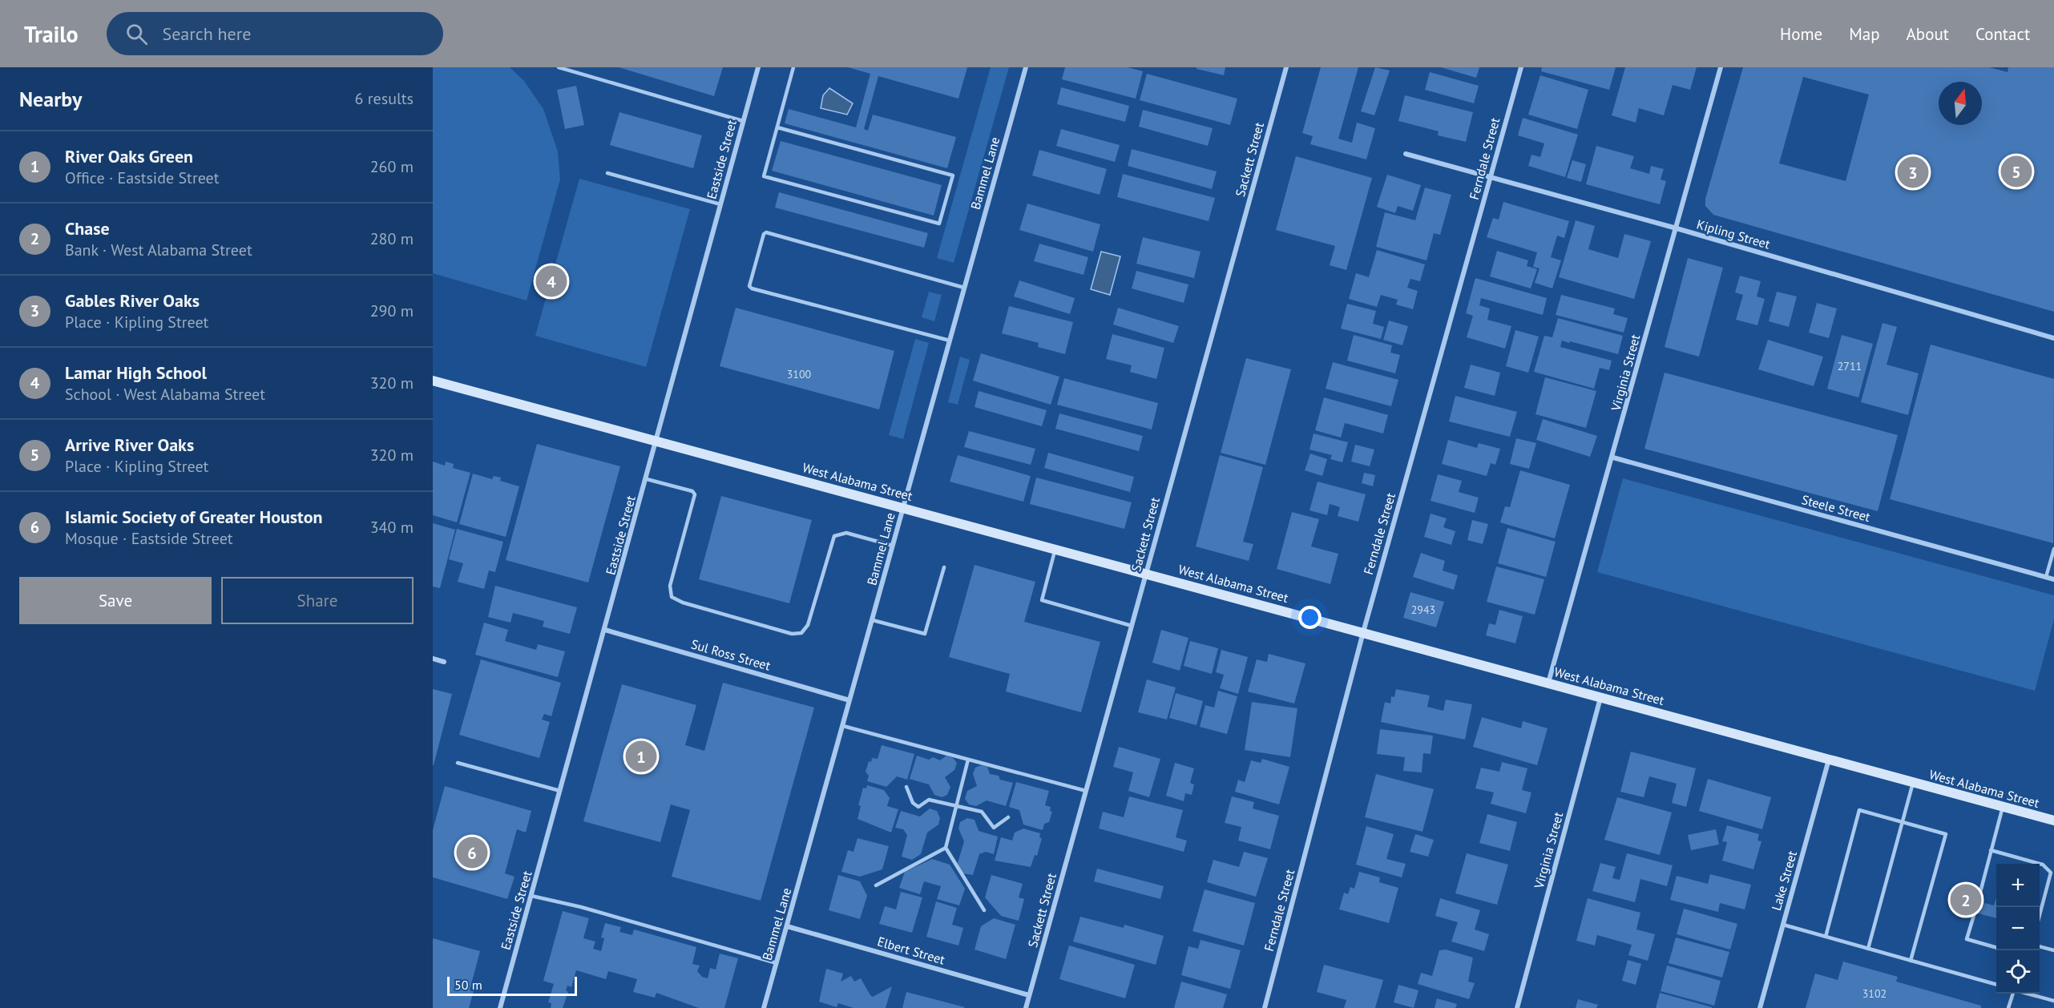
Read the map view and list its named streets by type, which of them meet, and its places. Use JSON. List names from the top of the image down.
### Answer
{
  "streets": {
    "street": [
      "Ferndale Street",
      "Eastside Street",
      "Sackett Street",
      "Bammel Lane",
      "Kipling Street",
      "Virginia Street",
      "West Alabama Street",
      "Steele Street",
      "Sul Ross Street",
      "Lake Street",
      "Elbert Street"
    ]
  },
  "crossings": [
    ["Ferndale Street", "Kipling Street"],
    ["Ferndale Street", "West Alabama Street"],
    ["Eastside Street", "West Alabama Street"],
    ["Eastside Street", "Sul Ross Street"],
    ["Sackett Street", "West Alabama Street"],
    ["Sackett Street", "Elbert Street"],
    ["Bammel Lane", "West Alabama Street"],
    ["Bammel Lane", "Sul Ross Street"],
    ["Bammel Lane", "Elbert Street"],
    ["Kipling Street", "Virginia Street"],
    ["Virginia Street", "West Alabama Street"],
    ["Virginia Street", "Steele Street"],
    ["West Alabama Street", "Lake Street"]
  ],
  "house_numbers": [
    "2711",
    "3100",
    "2943",
    "3102"
  ],
  "scale_bar": "50 m",
  "north": "top",
  "page": {
    "header": "Trailo",
    "search": "Search here",
    "nav": [
      "Home",
      "Map",
      "About",
      "Contact"
    ],
    "heading": ["Nearby", "6 results"],
    "list": [
      {
        "mark": "1",
        "name": "River Oaks Green",
        "note": "Office · Eastside Street",
        "value": "260 m"
      },
      {
        "mark": "2",
        "name": "Chase",
        "note": "Bank · West Alabama Street",
        "value": "280 m"
      },
      {
        "mark": "3",
        "name": "Gables River Oaks",
        "note": "Place · Kipling Street",
        "value": "290 m"
      },
      {
        "mark": "4",
        "name": "Lamar High School",
        "note": "School · West Alabama Street",
        "value": "320 m"
      },
      {
        "mark": "5",
        "name": "Arrive River Oaks",
        "note": "Place · Kipling Street",
        "value": "320 m"
      },
      {
        "mark": "6",
        "name": "Islamic Society of Greater Houston",
        "note": "Mosque · Eastside Street",
        "value": "340 m"
      }
    ],
    "pins": [
      "5",
      "3",
      "4",
      "1",
      "6",
      "2"
    ],
    "buttons": ["Save", "Share"],
    "map_buttons": ["+", "−"],
    "scale": "50 m"
  }
}
